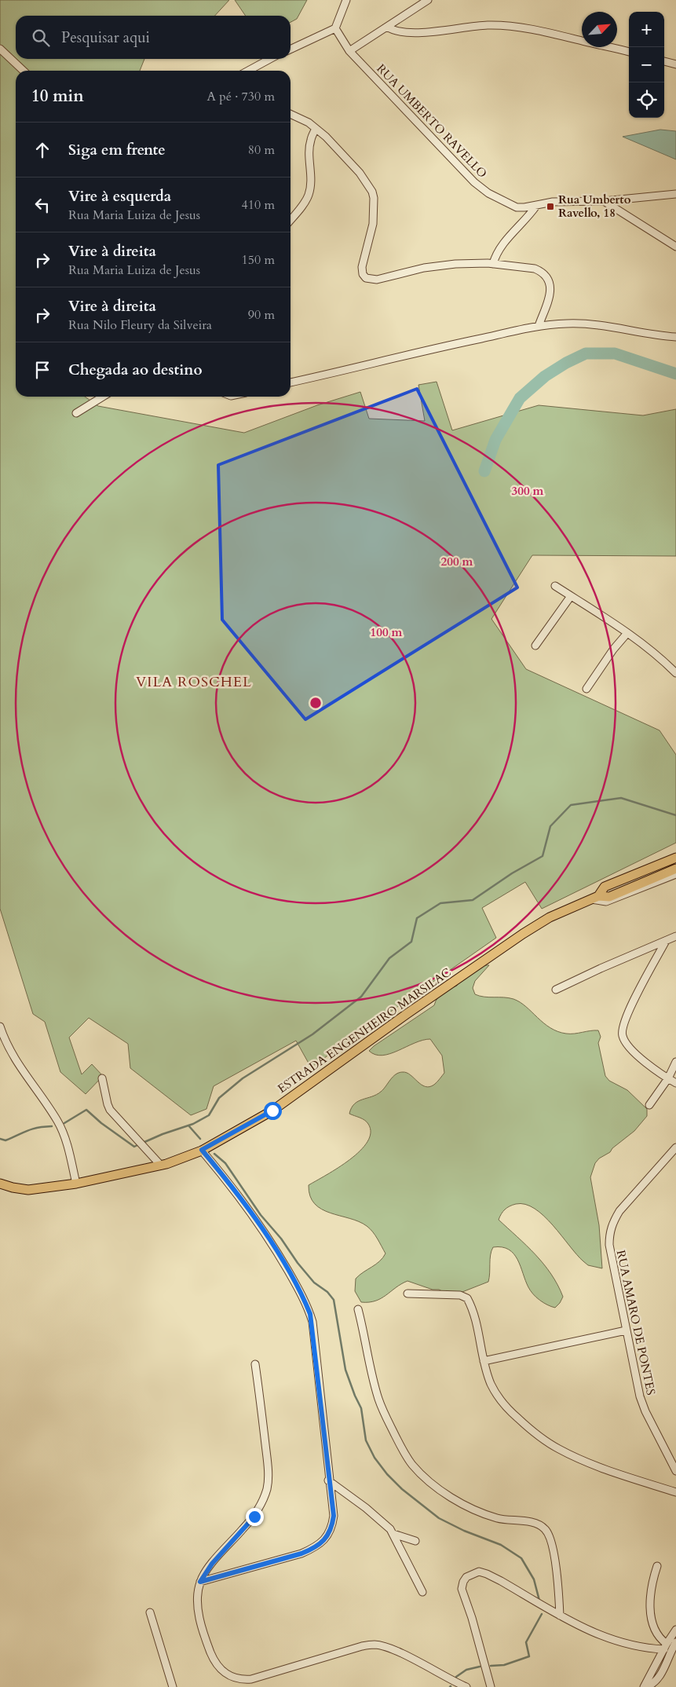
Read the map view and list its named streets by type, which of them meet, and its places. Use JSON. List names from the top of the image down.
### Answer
{
  "streets": {
    "main road": ["ESTRADA ENGENHEIRO MARSILAC"],
    "street": ["RUA UMBERTO RAVELLO", "RUA AMARO DE PONTES"]
  },
  "districts": ["VILA ROSCHEL"],
  "places": {
    "transit": ["Rua Umberto Ravello, 18"]
  },
  "north": "top right",
  "page": {
    "map_buttons": ["+", "−"],
    "search": "Pesquisar aqui",
    "heading": ["10 min", "A pé · 730 m"],
    "list": [
      ["Siga em frente", "80 m"],
      ["Vire à esquerda", "Rua Maria Luiza de Jesus", "410 m"],
      ["Vire à direita", "Rua Maria Luiza de Jesus", "150 m"],
      ["Vire à direita", "Rua Nilo Fleury da Silveira", "90 m"],
      "Chegada ao destino"
    ]
  },
  "rings": ["300 m", "200 m", "100 m"]
}
